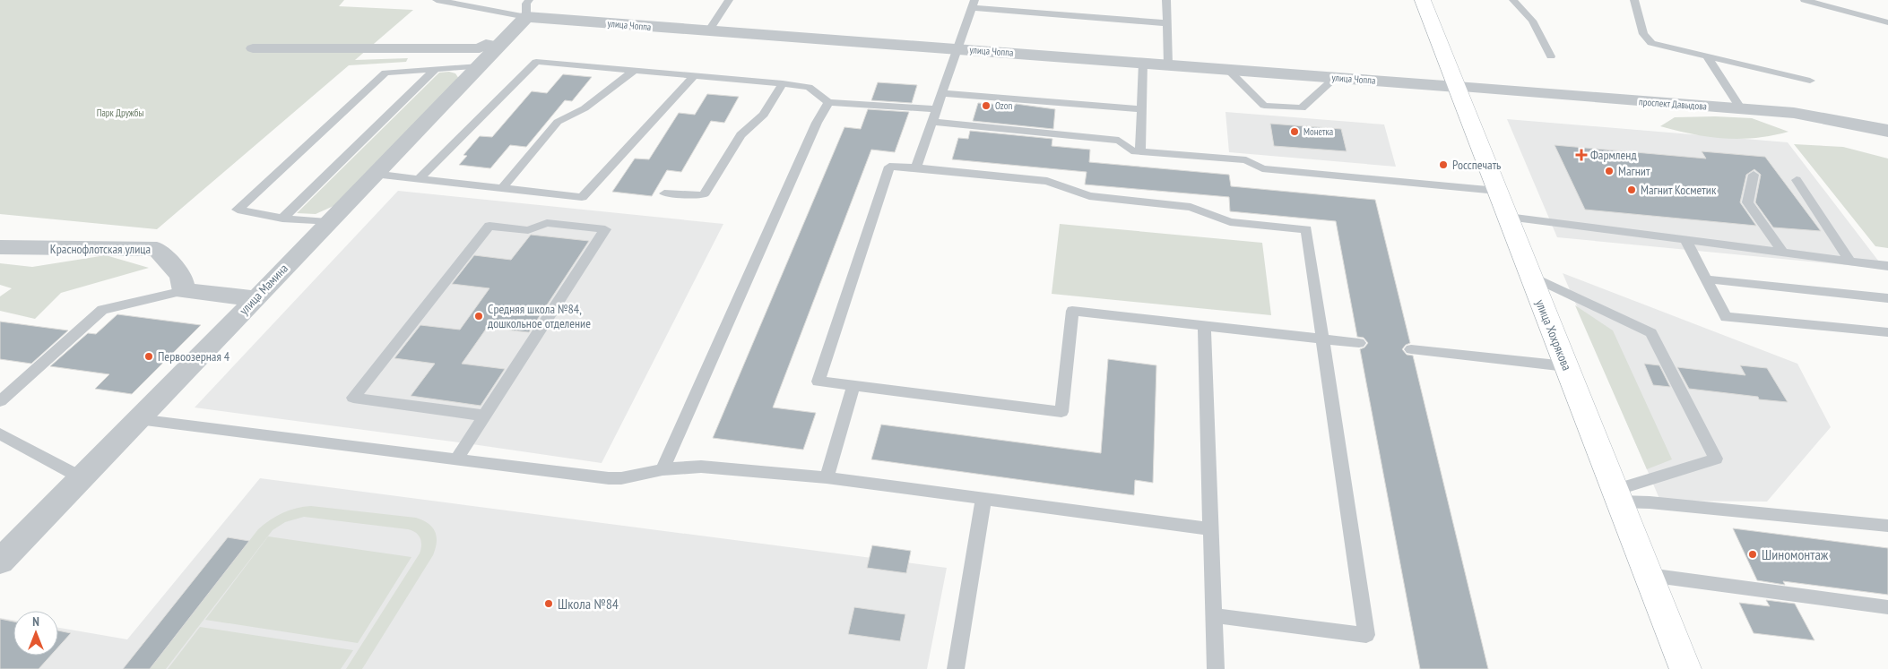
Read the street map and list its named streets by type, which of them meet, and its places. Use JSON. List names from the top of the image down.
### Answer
{
  "streets": {
    "main road": ["улица Хохрякова"],
    "street": [
      "улица Чоппа",
      "проспект Давыдова",
      "Краснофлотская улица",
      "улица Мамина"
    ]
  },
  "crossings": [
    ["улица Чоппа", "проспект Давыдова"],
    ["улица Чоппа", "улица Мамина"],
    ["улица Чоппа", "улица Хохрякова"],
    ["проспект Давыдова", "улица Хохрякова"]
  ],
  "parks": ["Парк Дружбы"],
  "places": {
    "other": [
      "Ozon",
      "Монетка",
      "Росспечать",
      "Магнит",
      "Магнит Косметик",
      "Средняя школа №84, дошкольное отделение",
      "Первоозерная 4",
      "Шиномонтаж",
      "Школа №84"
    ],
    "health": ["Фармленд"]
  },
  "north": "top"
}
